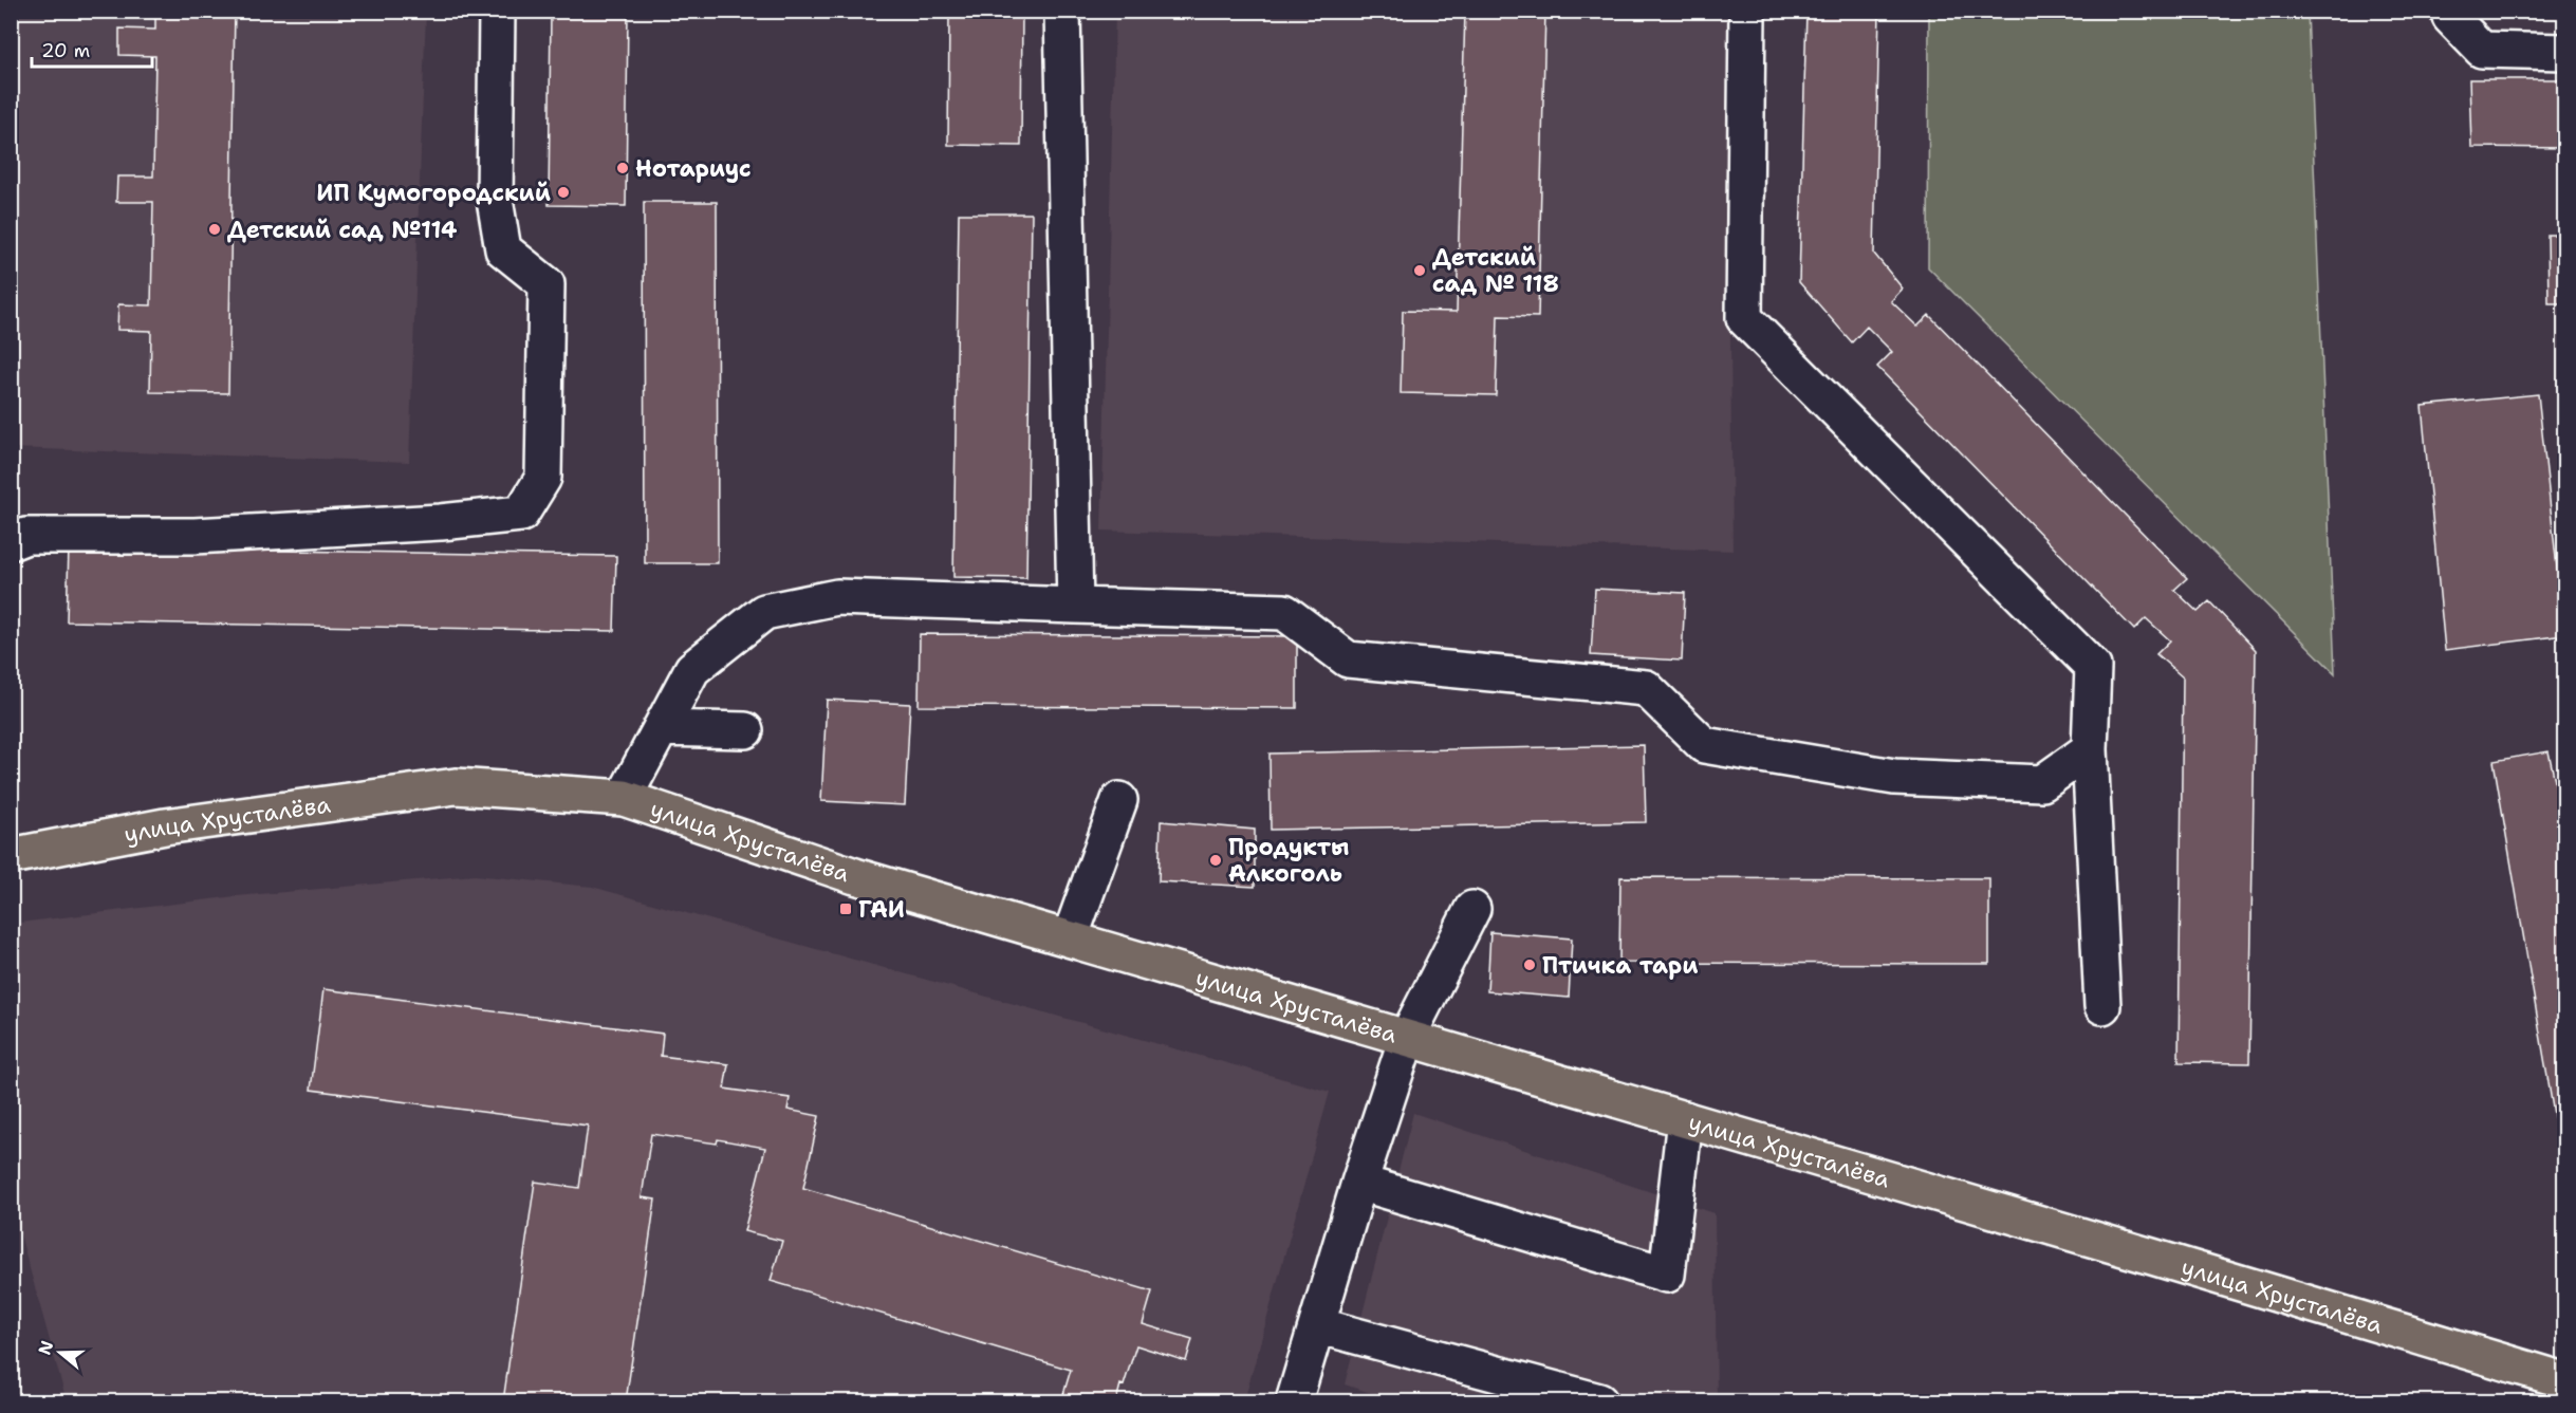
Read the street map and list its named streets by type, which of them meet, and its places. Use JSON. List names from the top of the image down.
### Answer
{
  "streets": {
    "main road": ["улица Хрусталёва"]
  },
  "places": {
    "other": [
      "Нотариус",
      "ИП Кумогородский",
      "Детский сад №114",
      "Детский сад № 118",
      "Продукты Алкоголь",
      "Птичка тари"
    ],
    "transit": ["ГАИ"]
  },
  "scale_bar": "20 m",
  "north": "left"
}
